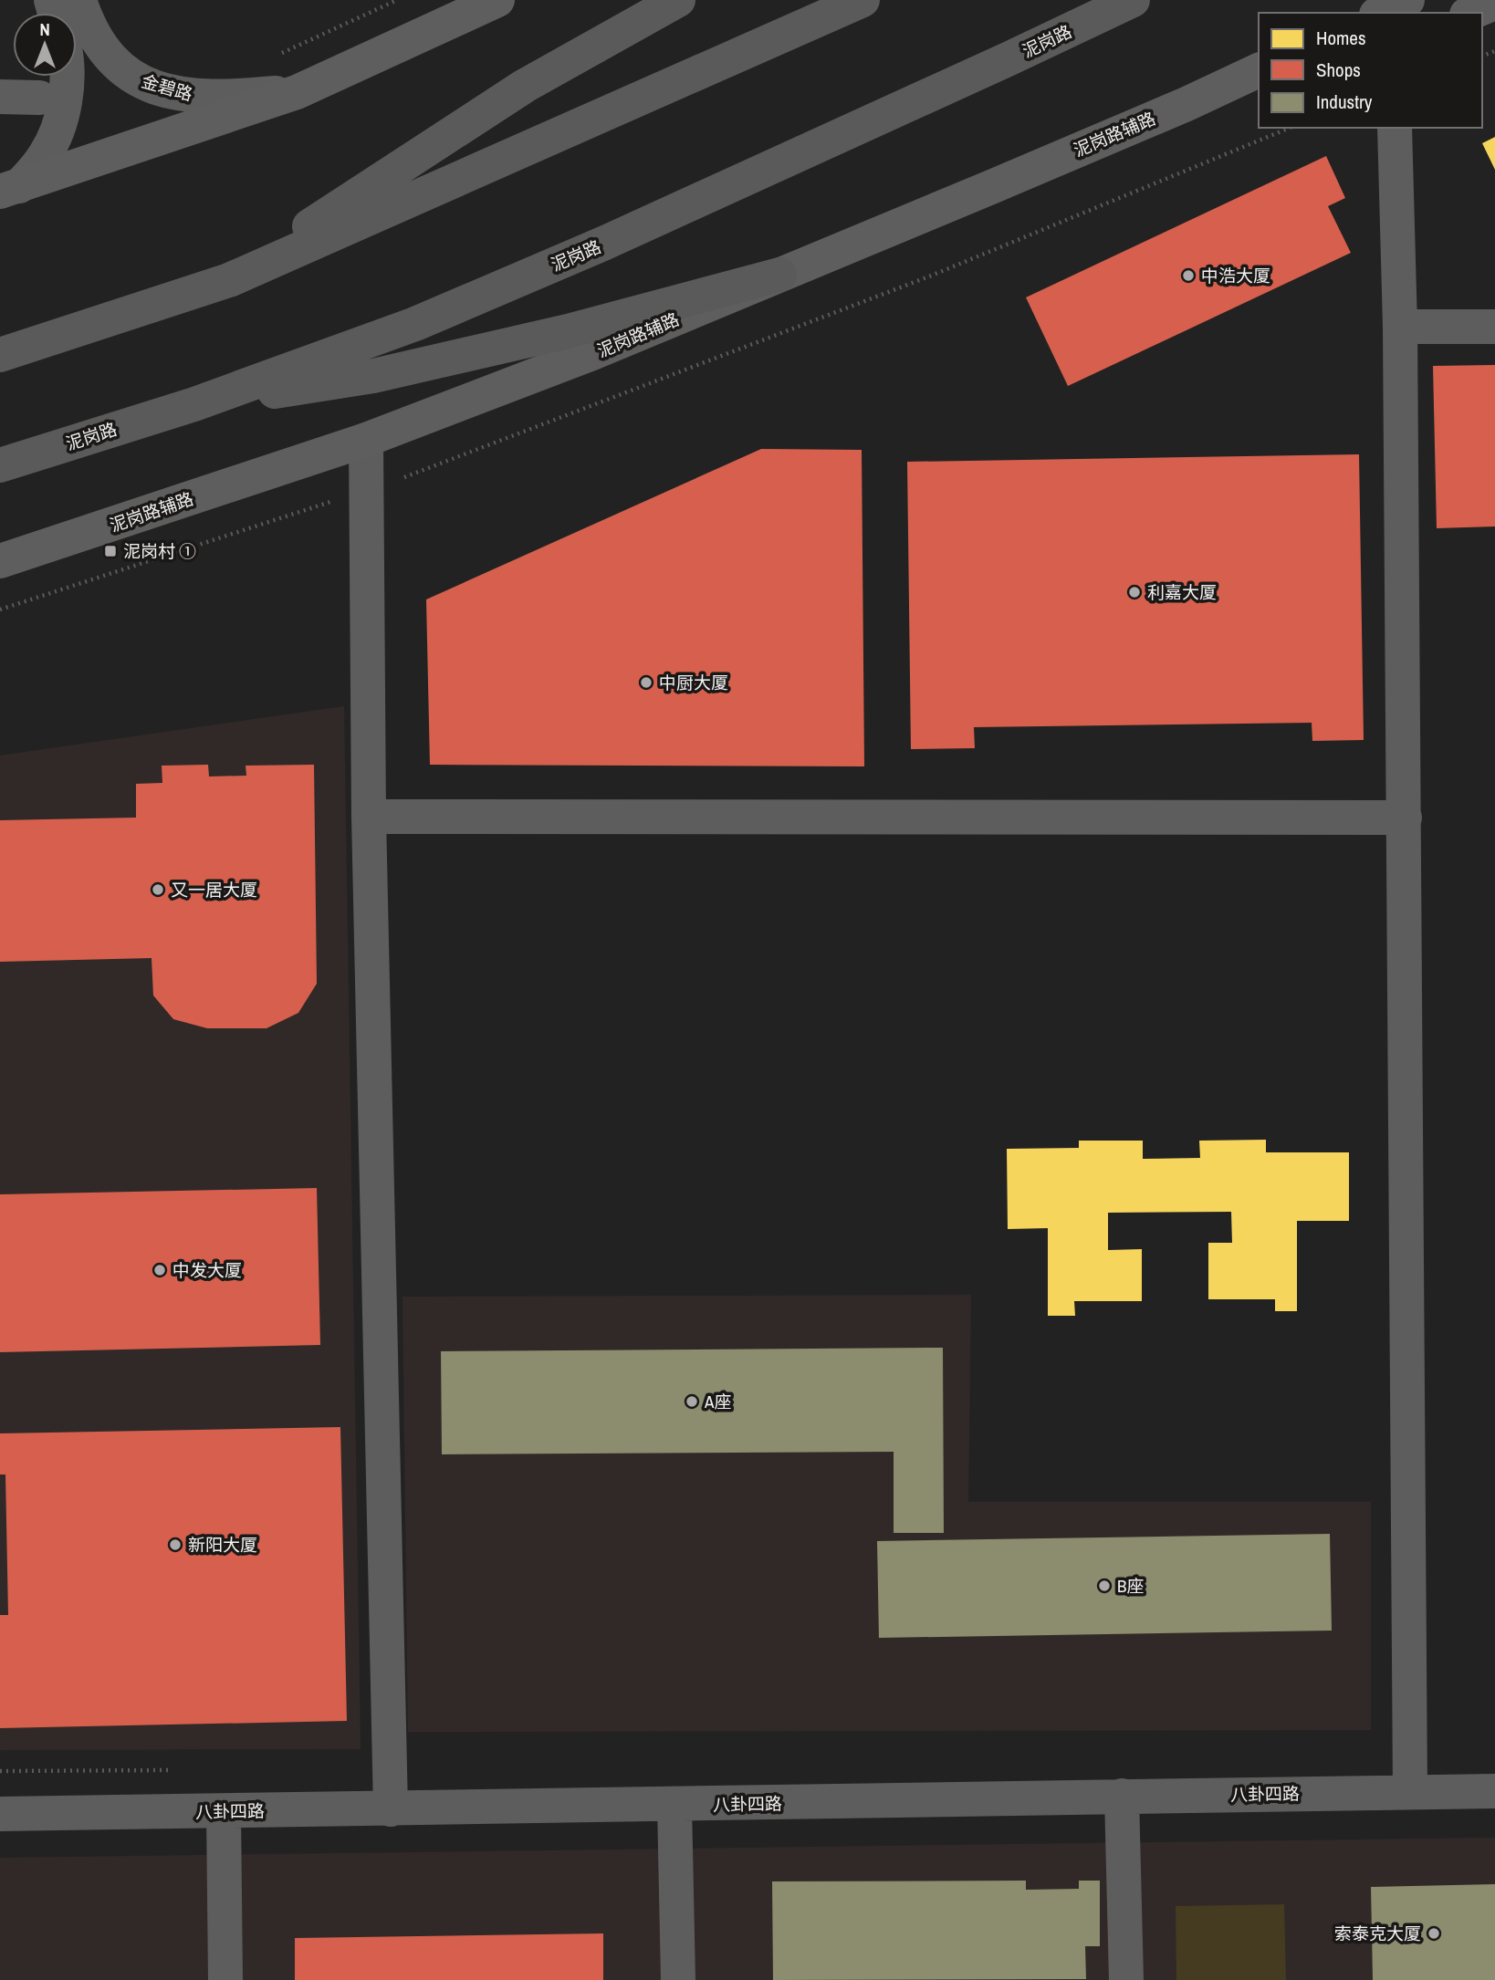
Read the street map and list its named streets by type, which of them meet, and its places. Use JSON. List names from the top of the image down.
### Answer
{
  "streets": {
    "highway": ["泥岗路"],
    "main road": ["泥岗路辅路"],
    "street": ["金碧路", "八卦四路"]
  },
  "places": {
    "other": [
      "中浩大厦",
      "利嘉大厦",
      "中厨大厦",
      "又一居大厦",
      "中发大厦",
      "A座",
      "新阳大厦",
      "B座",
      "索泰克大厦"
    ],
    "transit": ["泥岗村 ①"]
  },
  "legend": ["Homes", "Shops", "Industry"],
  "north": "top"
}
